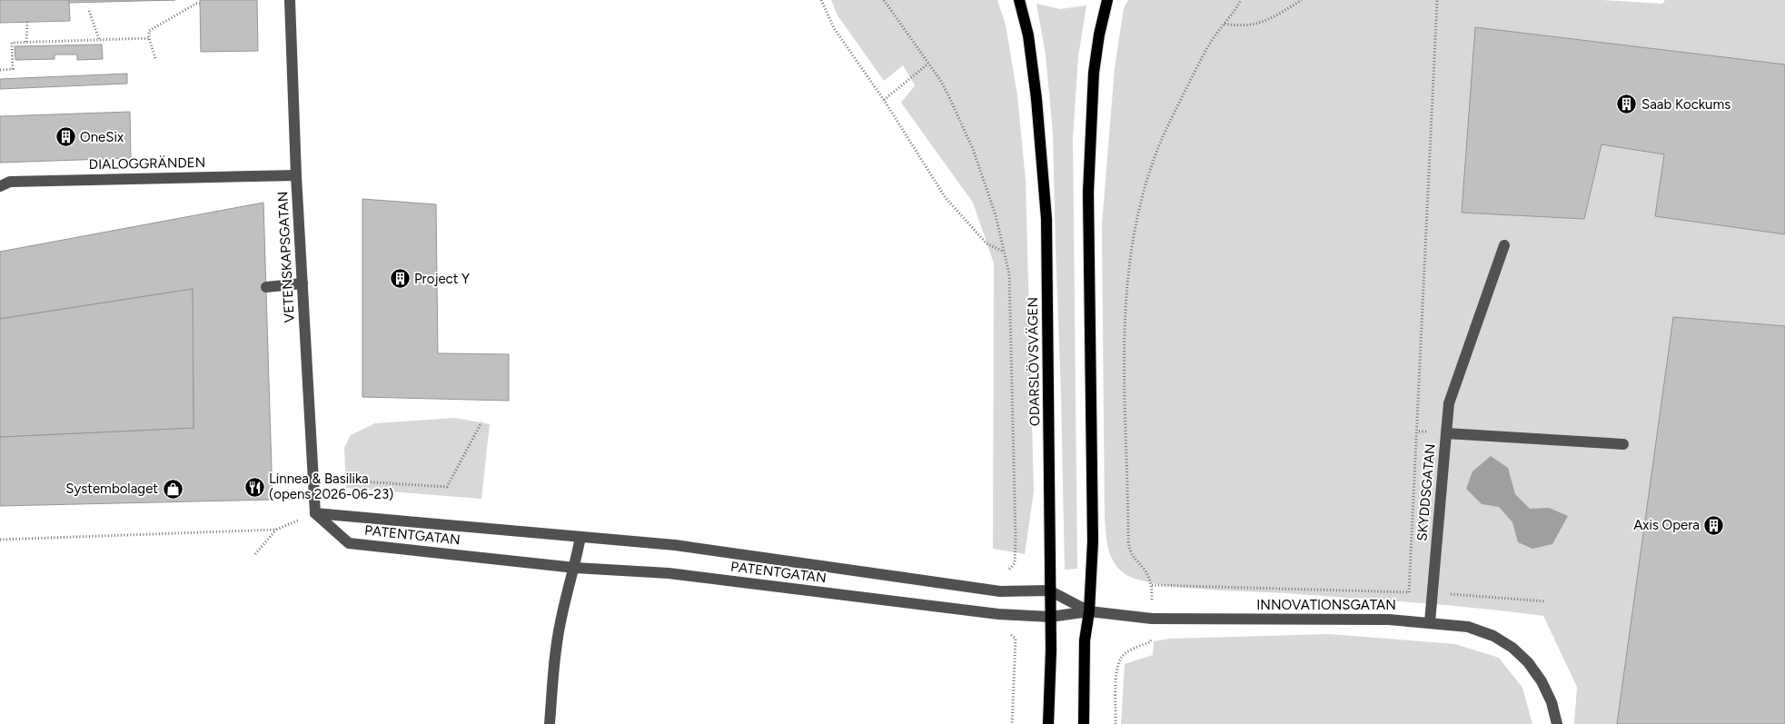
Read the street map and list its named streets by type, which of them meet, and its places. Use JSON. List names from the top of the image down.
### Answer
{
  "streets": {
    "main road": ["ODARSLÖVSVÄGEN"],
    "street": [
      "DIALOGGRÄNDEN",
      "VETENSKAPSGATAN",
      "SKYDDSGATAN",
      "PATENTGATAN",
      "INNOVATIONSGATAN"
    ]
  },
  "crossings": [
    ["DIALOGGRÄNDEN", "VETENSKAPSGATAN"],
    ["VETENSKAPSGATAN", "PATENTGATAN"],
    ["ODARSLÖVSVÄGEN", "PATENTGATAN"],
    ["ODARSLÖVSVÄGEN", "INNOVATIONSGATAN"],
    ["SKYDDSGATAN", "INNOVATIONSGATAN"],
    ["PATENTGATAN", "INNOVATIONSGATAN"]
  ],
  "places": {
    "building": [
      "Saab Kockums",
      "OneSix",
      "Project Y",
      "Axis Opera"
    ],
    "restaurant": ["Linnea & Basilika (opens 2026-06-23)"],
    "shop": ["Systembolaget"]
  }
}
